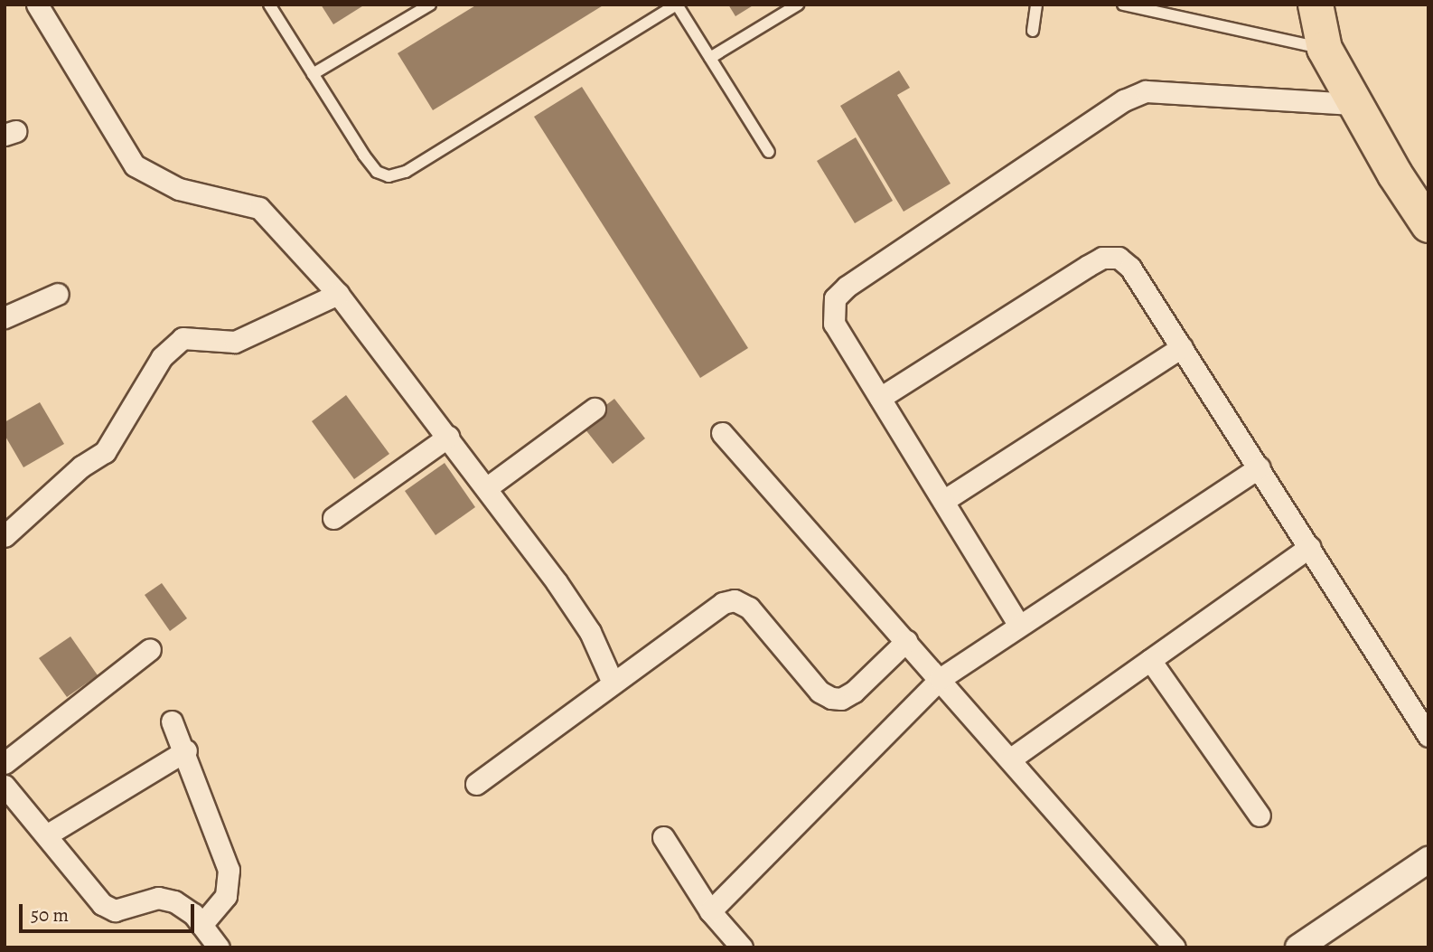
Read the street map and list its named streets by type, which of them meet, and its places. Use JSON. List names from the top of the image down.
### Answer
{
  "scale_bar": "50 m"
}
